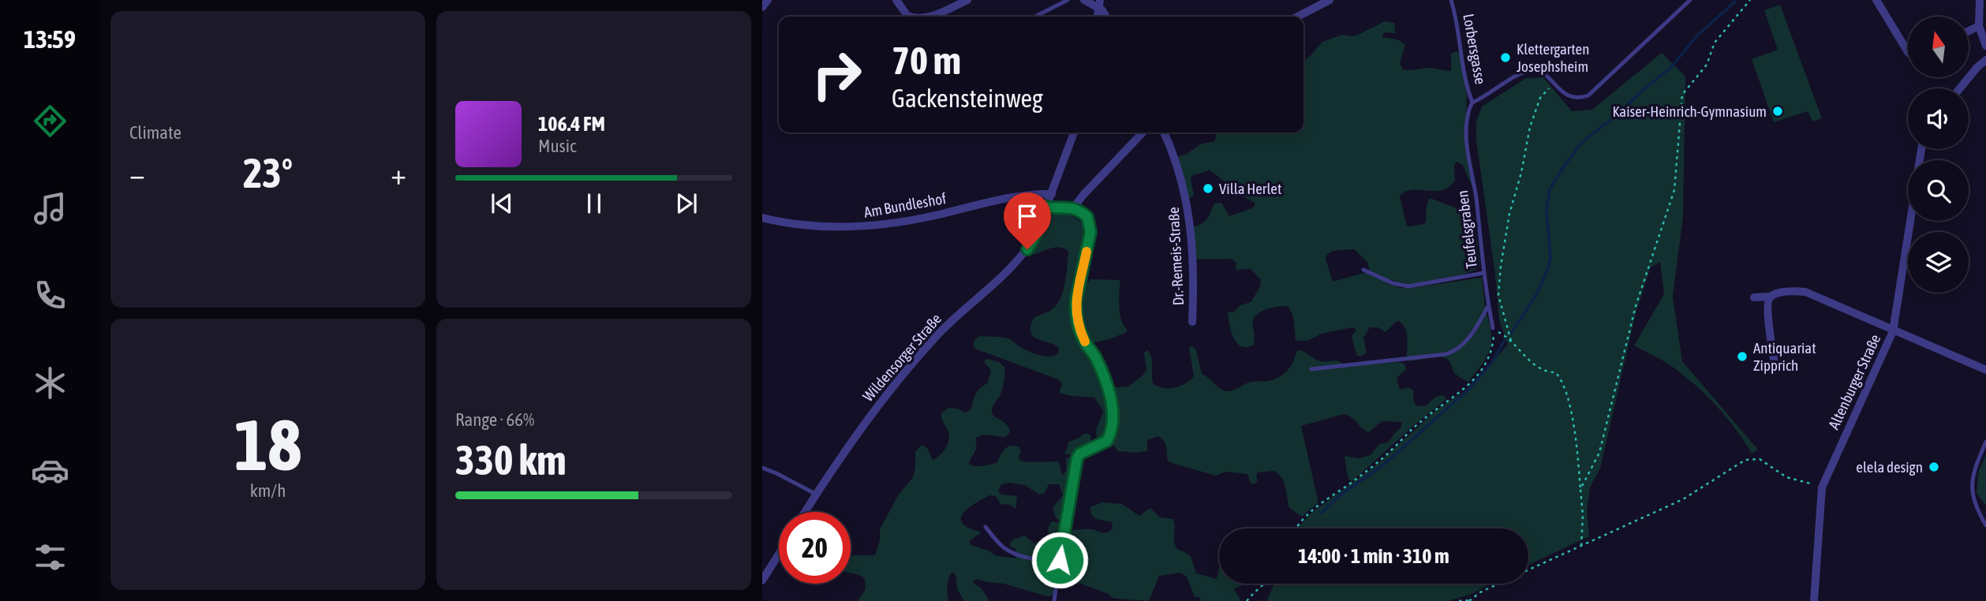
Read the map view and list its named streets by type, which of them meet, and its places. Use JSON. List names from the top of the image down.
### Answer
{
  "streets": {
    "street": [
      "Am Bundleshof",
      "Dr.-Remeis-Straße",
      "Wildensorger Straße",
      "Altenburger Straße"
    ],
    "lane": ["Lorbersgasse", "Teufelsgraben"]
  },
  "crossings": [
    ["Lorbersgasse", "Teufelsgraben"],
    ["Am Bundleshof", "Wildensorger Straße"]
  ],
  "places": [
    "Klettergarten Josephsheim",
    "Kaiser-Heinrich-Gymnasium",
    "Villa Herlet",
    "Antiquariat Zipprich",
    "elela design"
  ],
  "north": "top",
  "page": {
    "tabs": "13:59",
    "tile": [
      "Climate",
      ["18", "km/h"],
      ["Range · 66%", "330 km"]
    ],
    "turn": ["70 m", "Gackensteinweg"],
    "song": ["106.4 FM", "Music"],
    "heat": ["−", "23°", "+"],
    "limit": "20",
    "trip": "14:00 · 1 min · 310 m"
  }
}
